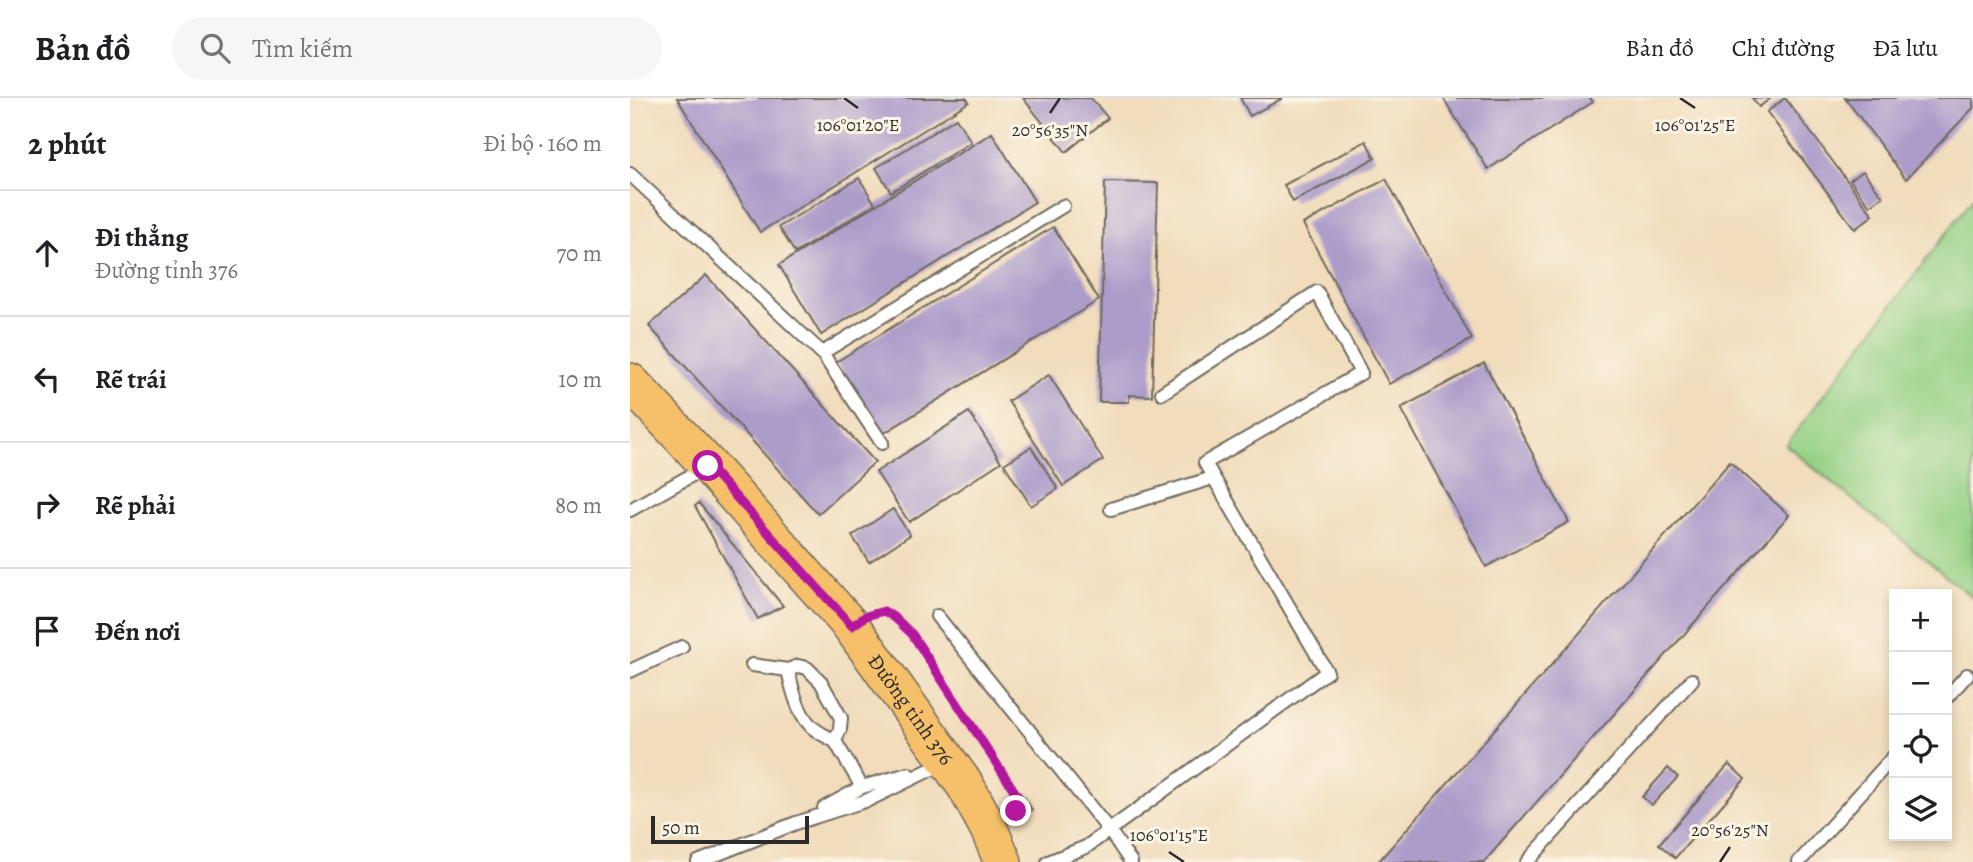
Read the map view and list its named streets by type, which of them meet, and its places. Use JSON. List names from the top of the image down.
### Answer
{
  "streets": {
    "main road": ["Đường tỉnh 376"]
  },
  "scale_bar": "50 m",
  "page": {
    "header": "Bản đồ",
    "search": "Tìm kiếm",
    "nav": ["Bản đồ", "Chỉ đường", "Đã lưu"],
    "heading": ["2 phút", "Đi bộ · 160 m"],
    "list": [
      ["Đi thẳng", "Đường tỉnh 376", "70 m"],
      ["Rẽ trái", "10 m"],
      ["Rẽ phải", "80 m"],
      "Đến nơi"
    ],
    "map_buttons": ["+", "−"],
    "scale": "50 m"
  },
  "coordinates": [
    "106°01'20\"E",
    "106°01'25\"E",
    "20°56'35\"N",
    "20°56'25\"N",
    "106°01'15\"E"
  ]
}
